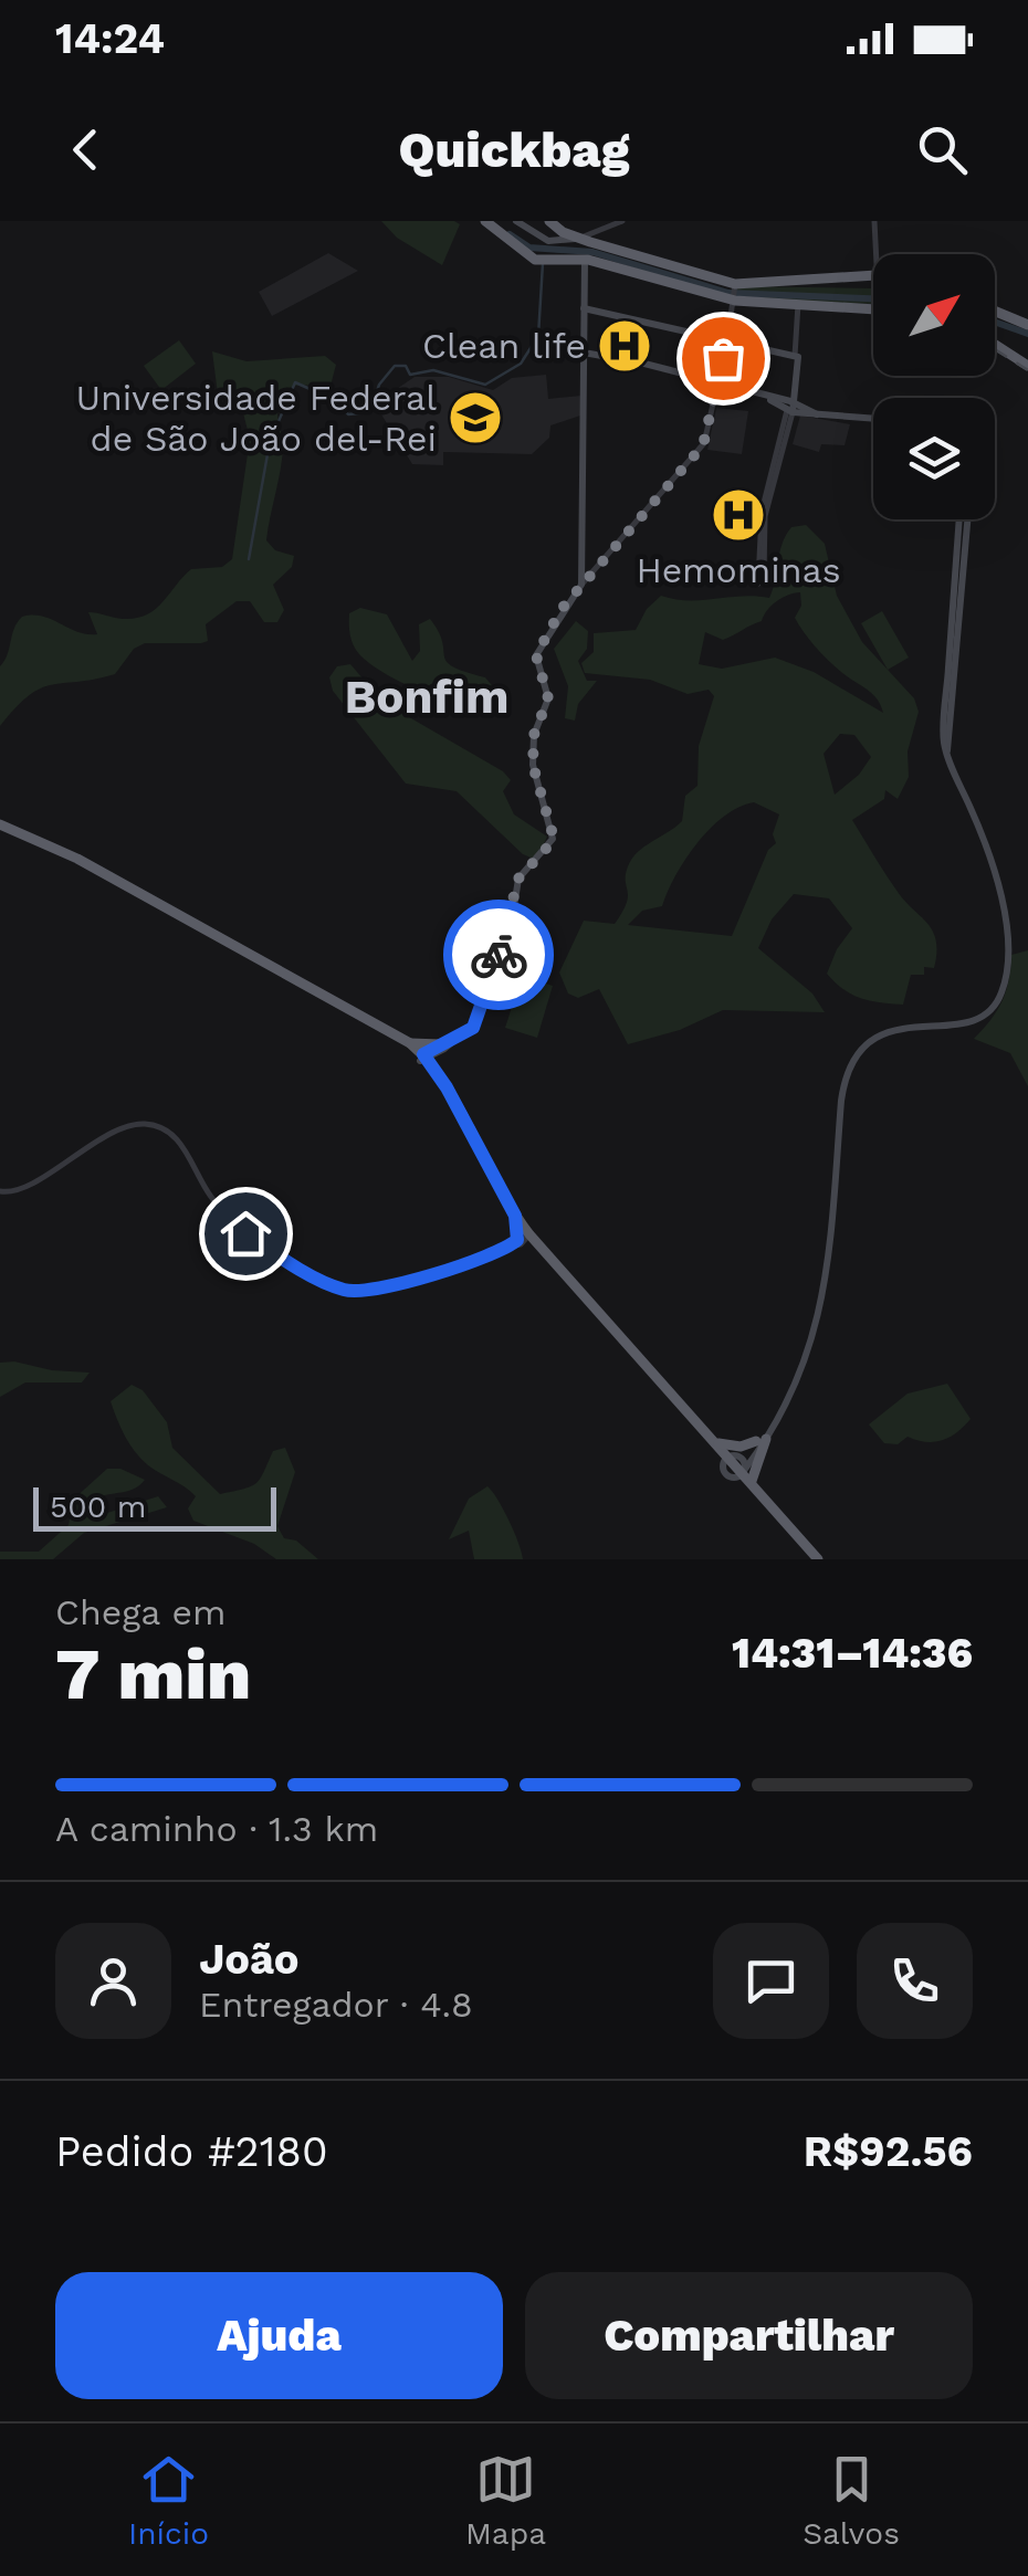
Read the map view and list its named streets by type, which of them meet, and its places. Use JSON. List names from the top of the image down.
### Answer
{
  "districts": ["Bonfim"],
  "places": {
    "hospital": ["Clean life", "Hemominas"],
    "school or university": ["Universidade Federal de São João del-Rei"]
  },
  "scale_bar": "500 m",
  "north": "top right",
  "page": {
    "status": "14:24",
    "header": "Quickbag",
    "scale": "500 m",
    "heading": ["7 min", "Chega em", "14:31–14:36"],
    "panel": [
      "João",
      "Entregador · 4.8",
      "Pedido #2180",
      "R$92.56"
    ],
    "bar": "A caminho · 1.3 km",
    "buttons": ["Ajuda", "Compartilhar"],
    "tabs": ["Início", "Mapa", "Salvos"]
  }
}
